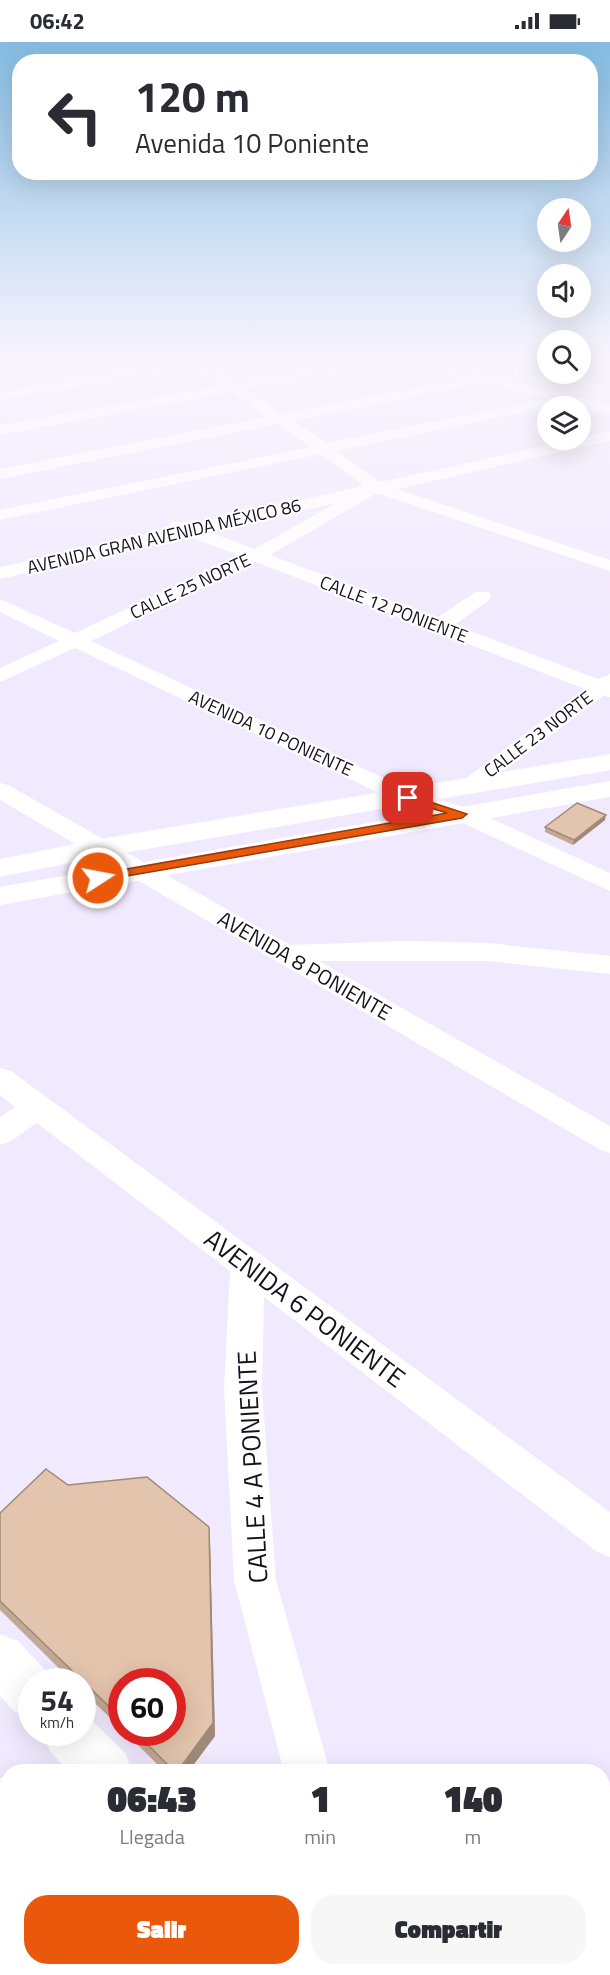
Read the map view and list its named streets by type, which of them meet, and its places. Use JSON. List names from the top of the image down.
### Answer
{
  "streets": {
    "street": [
      "AVENIDA GRAN AVENIDA MÉXICO 86",
      "CALLE 25 NORTE",
      "CALLE 12 PONIENTE",
      "AVENIDA 10 PONIENTE",
      "CALLE 23 NORTE",
      "AVENIDA 8 PONIENTE",
      "AVENIDA 6 PONIENTE",
      "CALLE 4 A PONIENTE"
    ]
  },
  "crossings": [
    ["AVENIDA GRAN AVENIDA MÉXICO 86", "CALLE 25 NORTE"],
    ["AVENIDA GRAN AVENIDA MÉXICO 86", "CALLE 12 PONIENTE"],
    ["CALLE 25 NORTE", "CALLE 12 PONIENTE"],
    ["CALLE 25 NORTE", "AVENIDA 10 PONIENTE"],
    ["CALLE 12 PONIENTE", "CALLE 23 NORTE"],
    ["AVENIDA 10 PONIENTE", "CALLE 23 NORTE"],
    ["AVENIDA 6 PONIENTE", "CALLE 4 A PONIENTE"]
  ],
  "north": "top",
  "page": {
    "status": "06:42",
    "turn": ["120 m", "Avenida 10 Poniente"],
    "speed": "54 km/h",
    "limit": "60",
    "eta": [
      "06:43",
      "Llegada",
      "1",
      "min",
      "140",
      "m"
    ],
    "buttons": ["Salir", "Compartir"]
  }
}
